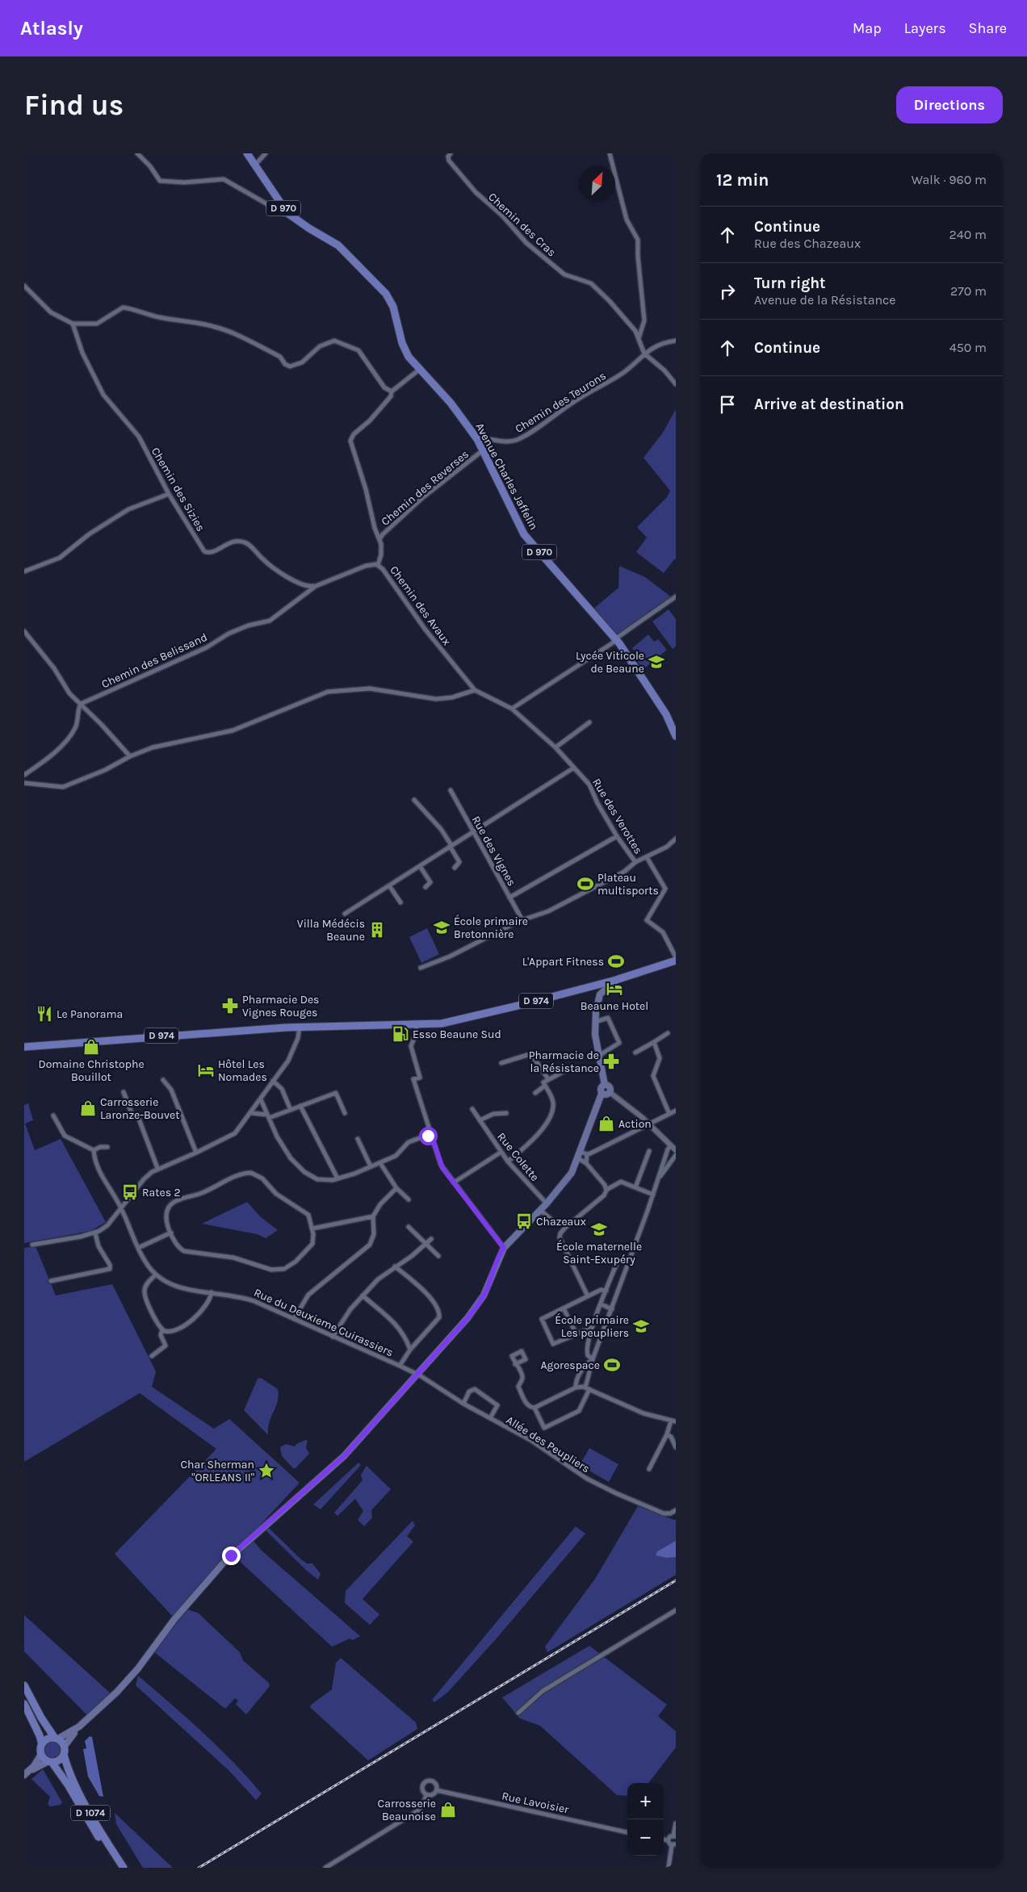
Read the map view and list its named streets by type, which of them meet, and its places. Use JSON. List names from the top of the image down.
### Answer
{
  "streets": {
    "main road": [
      "D 970",
      "Avenue Charles Jaffelin",
      "D 974",
      "D 1074"
    ],
    "street": [
      "Chemin des Cras",
      "Chemin des Teurons",
      "Chemin des Reverses",
      "Chemin des Sizies",
      "Chemin des Avaux",
      "Chemin des Belissand",
      "Rue des Verottes",
      "Rue des Vignes",
      "Rue Colette",
      "Rue du Deuxieme Cuirassiers",
      "Allée des Peupliers",
      "Rue Lavoisier"
    ]
  },
  "crossings": [
    ["D 970", "Avenue Charles Jaffelin"],
    ["Chemin des Cras", "Chemin des Teurons"],
    ["Chemin des Teurons", "Avenue Charles Jaffelin"],
    ["Avenue Charles Jaffelin", "Chemin des Reverses"],
    ["Chemin des Sizies", "Chemin des Belissand"],
    ["Chemin des Avaux", "Chemin des Belissand"],
    ["Chemin des Avaux", "Rue des Verottes"],
    ["Rue du Deuxieme Cuirassiers", "Allée des Peupliers"]
  ],
  "places": {
    "school or university": [
      "Lycée Viticole de Beaune",
      "École primaire Bretonnière",
      "École maternelle Saint-Exupéry",
      "École primaire Les peupliers"
    ],
    "sports": ["Plateau multisports", "L'Appart Fitness", "Agorespace"],
    "building": ["Villa Médécis Beaune"],
    "hotel": ["Beaune Hotel", "Hôtel Les Nomades"],
    "pharmacy": ["Pharmacie Des Vignes Rouges", "Pharmacie de la Résistance"],
    "restaurant": ["Le Panorama"],
    "fuel station": ["Esso Beaune Sud"],
    "shop": [
      "Domaine Christophe Bouillot",
      "Carrosserie Laronze-Bouvet",
      "Action",
      "Carrosserie Beaunoise"
    ],
    "bus stop": ["Rates 2", "Chazeaux"],
    "place": ["Char Sherman \"ORLEANS II\""]
  },
  "north": "top right",
  "page": {
    "header": "Atlasly",
    "nav": ["Map", "Layers", "Share"],
    "buttons": "Directions",
    "title": "Find us",
    "heading": ["12 min", "Walk · 960 m"],
    "list": [
      ["Continue", "Rue des Chazeaux", "240 m"],
      ["Turn right", "Avenue de la Résistance", "270 m"],
      ["Continue", "450 m"],
      "Arrive at destination"
    ],
    "map_buttons": ["+", "−"]
  }
}
